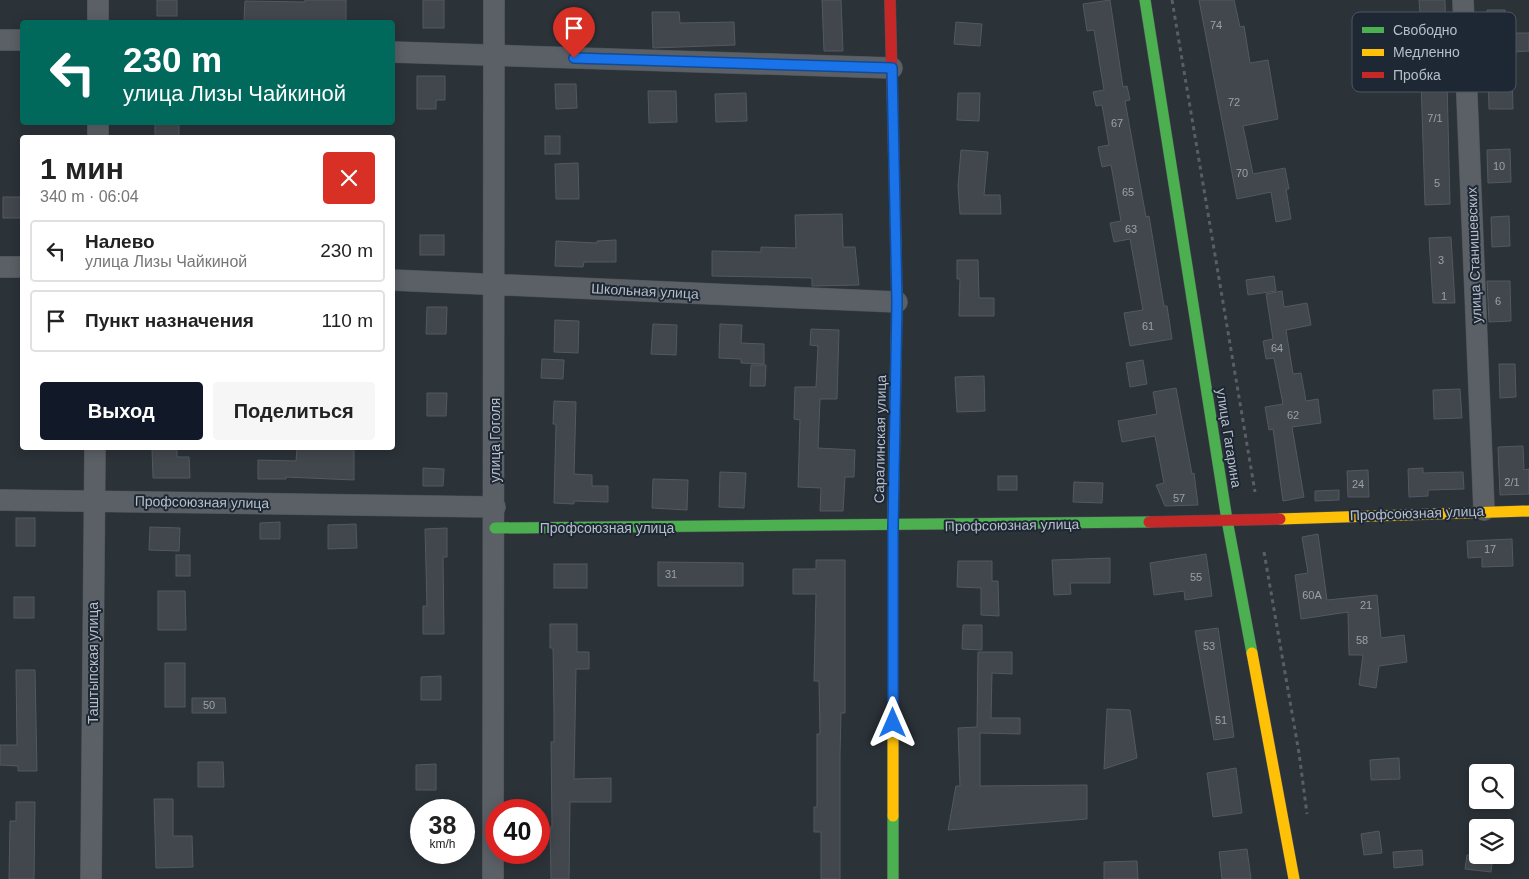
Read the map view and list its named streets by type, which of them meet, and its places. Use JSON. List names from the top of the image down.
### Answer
{
  "streets": {
    "street": [
      "улица Станишевских",
      "Школьная улица",
      "улица Гагарина",
      "Саралинская улица",
      "улица Гоголя",
      "Профсоюзная улица",
      "Таштыпская улица"
    ]
  },
  "crossings": [
    ["улица Станишевских", "Профсоюзная улица"],
    ["Школьная улица", "Саралинская улица"],
    ["Школьная улица", "улица Гоголя"],
    ["улица Гагарина", "Профсоюзная улица"],
    ["Саралинская улица", "Профсоюзная улица"],
    ["улица Гоголя", "Профсоюзная улица"],
    ["Профсоюзная улица", "Таштыпская улица"]
  ],
  "house_numbers": [
    "74",
    "72",
    "7/1",
    "67",
    "10",
    "70",
    "5",
    "65",
    "63",
    "3",
    "1",
    "6",
    "61",
    "64",
    "62",
    "2/1",
    "24",
    "57",
    "17",
    "31",
    "55",
    "60А",
    "21",
    "58",
    "53",
    "50",
    "51"
  ],
  "legend": ["Свободно", "Медленно", "Пробка"],
  "page": {
    "turn": ["230 m", "улица Лизы Чайкиной"],
    "heading": ["1 мин", "340 m · 06:04"],
    "list": [
      {
        "name": "Налево",
        "note": "улица Лизы Чайкиной",
        "value": "230 m"
      },
      {
        "name": "Пункт назначения",
        "value": "110 m"
      }
    ],
    "buttons": ["Выход", "Поделиться"],
    "speed": "38 km/h",
    "limit": "40"
  }
}
